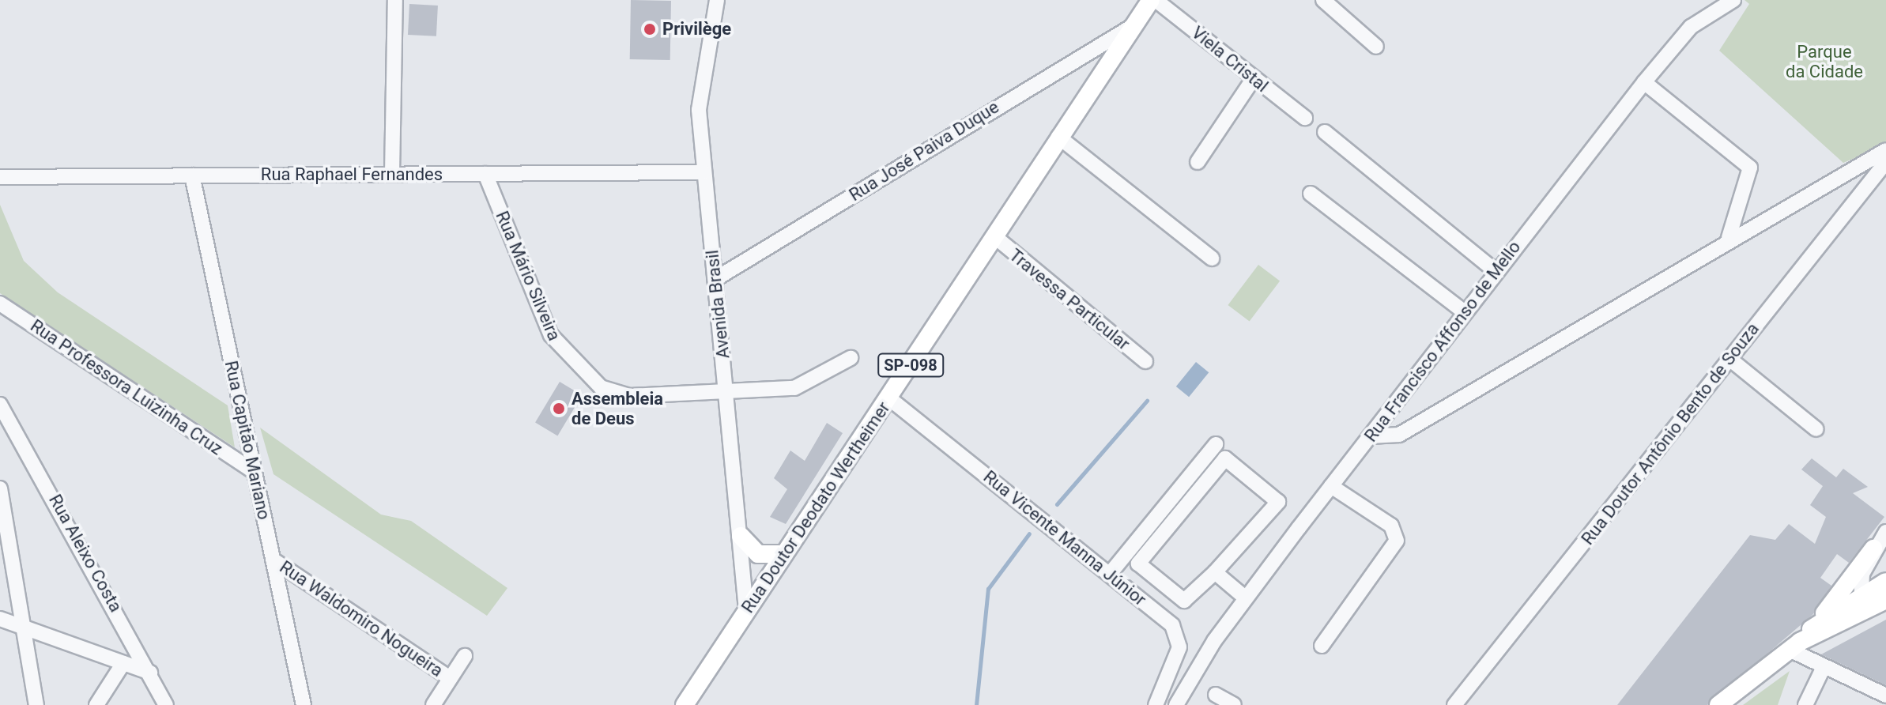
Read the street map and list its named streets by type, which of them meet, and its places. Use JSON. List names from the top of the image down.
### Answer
{
  "streets": {
    "main road": ["SP-098", "Rua Doutor Deodato Wertheimer"],
    "street": [
      "Viela Cristal",
      "Rua José Paiva Duque",
      "Rua Raphael Fernandes",
      "Rua Mário Silveira",
      "Travessa Particular",
      "Avenida Brasil",
      "Rua Francisco Affonso de Mello",
      "Rua Professora Luizinha Cruz",
      "Rua Doutor Antônio Bento de Souza",
      "Rua Capitão Mariano",
      "Rua Vicente Manna Júnior",
      "Rua Aleixo Costa",
      "Rua Waldomiro Nogueira"
    ]
  },
  "crossings": [
    ["Rua José Paiva Duque", "Avenida Brasil"],
    ["Rua José Paiva Duque", "SP-098"],
    ["Rua José Paiva Duque", "Rua Doutor Deodato Wertheimer"],
    ["Rua Raphael Fernandes", "Rua Mário Silveira"],
    ["Rua Raphael Fernandes", "Avenida Brasil"],
    ["Rua Raphael Fernandes", "Rua Capitão Mariano"],
    ["Rua Mário Silveira", "Avenida Brasil"],
    ["Travessa Particular", "Rua Doutor Deodato Wertheimer"],
    ["Avenida Brasil", "Rua Doutor Deodato Wertheimer"],
    ["SP-098", "Rua Doutor Deodato Wertheimer"],
    ["Rua Professora Luizinha Cruz", "Rua Capitão Mariano"],
    ["Rua Capitão Mariano", "Rua Waldomiro Nogueira"],
    ["Rua Doutor Deodato Wertheimer", "Rua Vicente Manna Júnior"]
  ],
  "parks": ["Parque da Cidade"],
  "places": ["Privilège", "Assembleia de Deus"]
}
